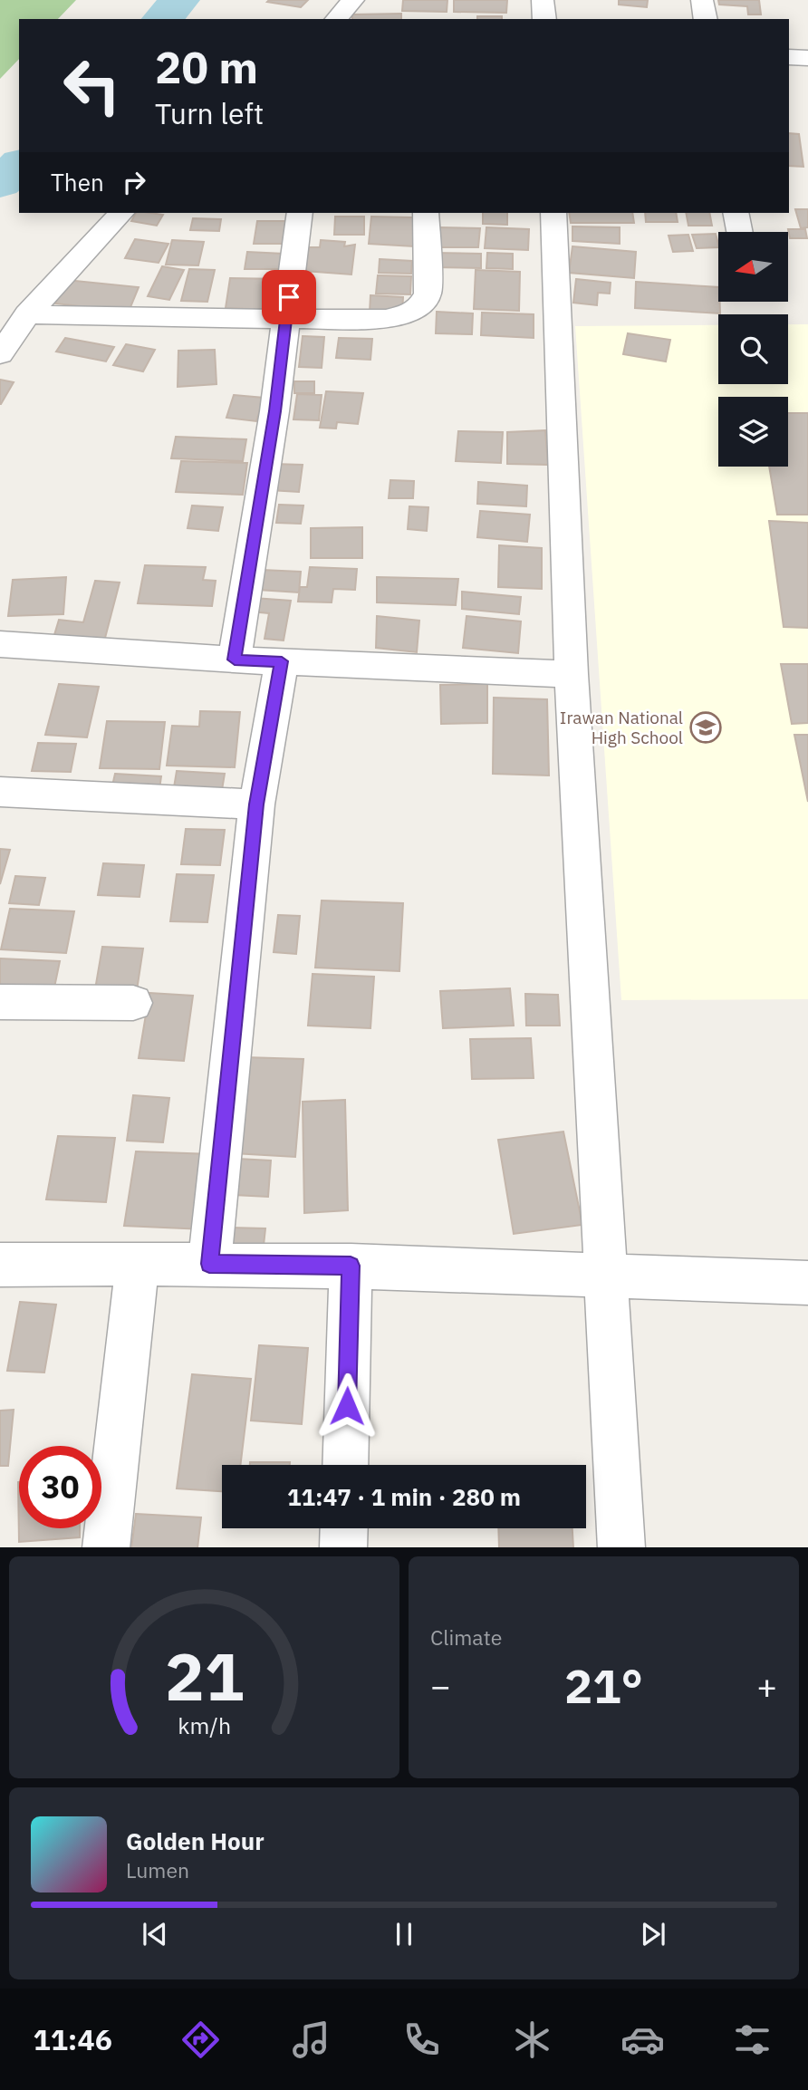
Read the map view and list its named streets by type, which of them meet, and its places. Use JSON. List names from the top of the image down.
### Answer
{
  "places": {
    "school or university": ["Irawan National High School"]
  },
  "north": "left",
  "page": {
    "turn": ["20 m", "Turn left"],
    "then": "Then",
    "limit": "30",
    "trip": "11:47 · 1 min · 280 m",
    "tile": "Climate",
    "heat": ["−", "21°", "+"],
    "song": ["Golden Hour", "Lumen"],
    "tabs": "11:46",
    "gauge": ["21", "km/h"]
  }
}
